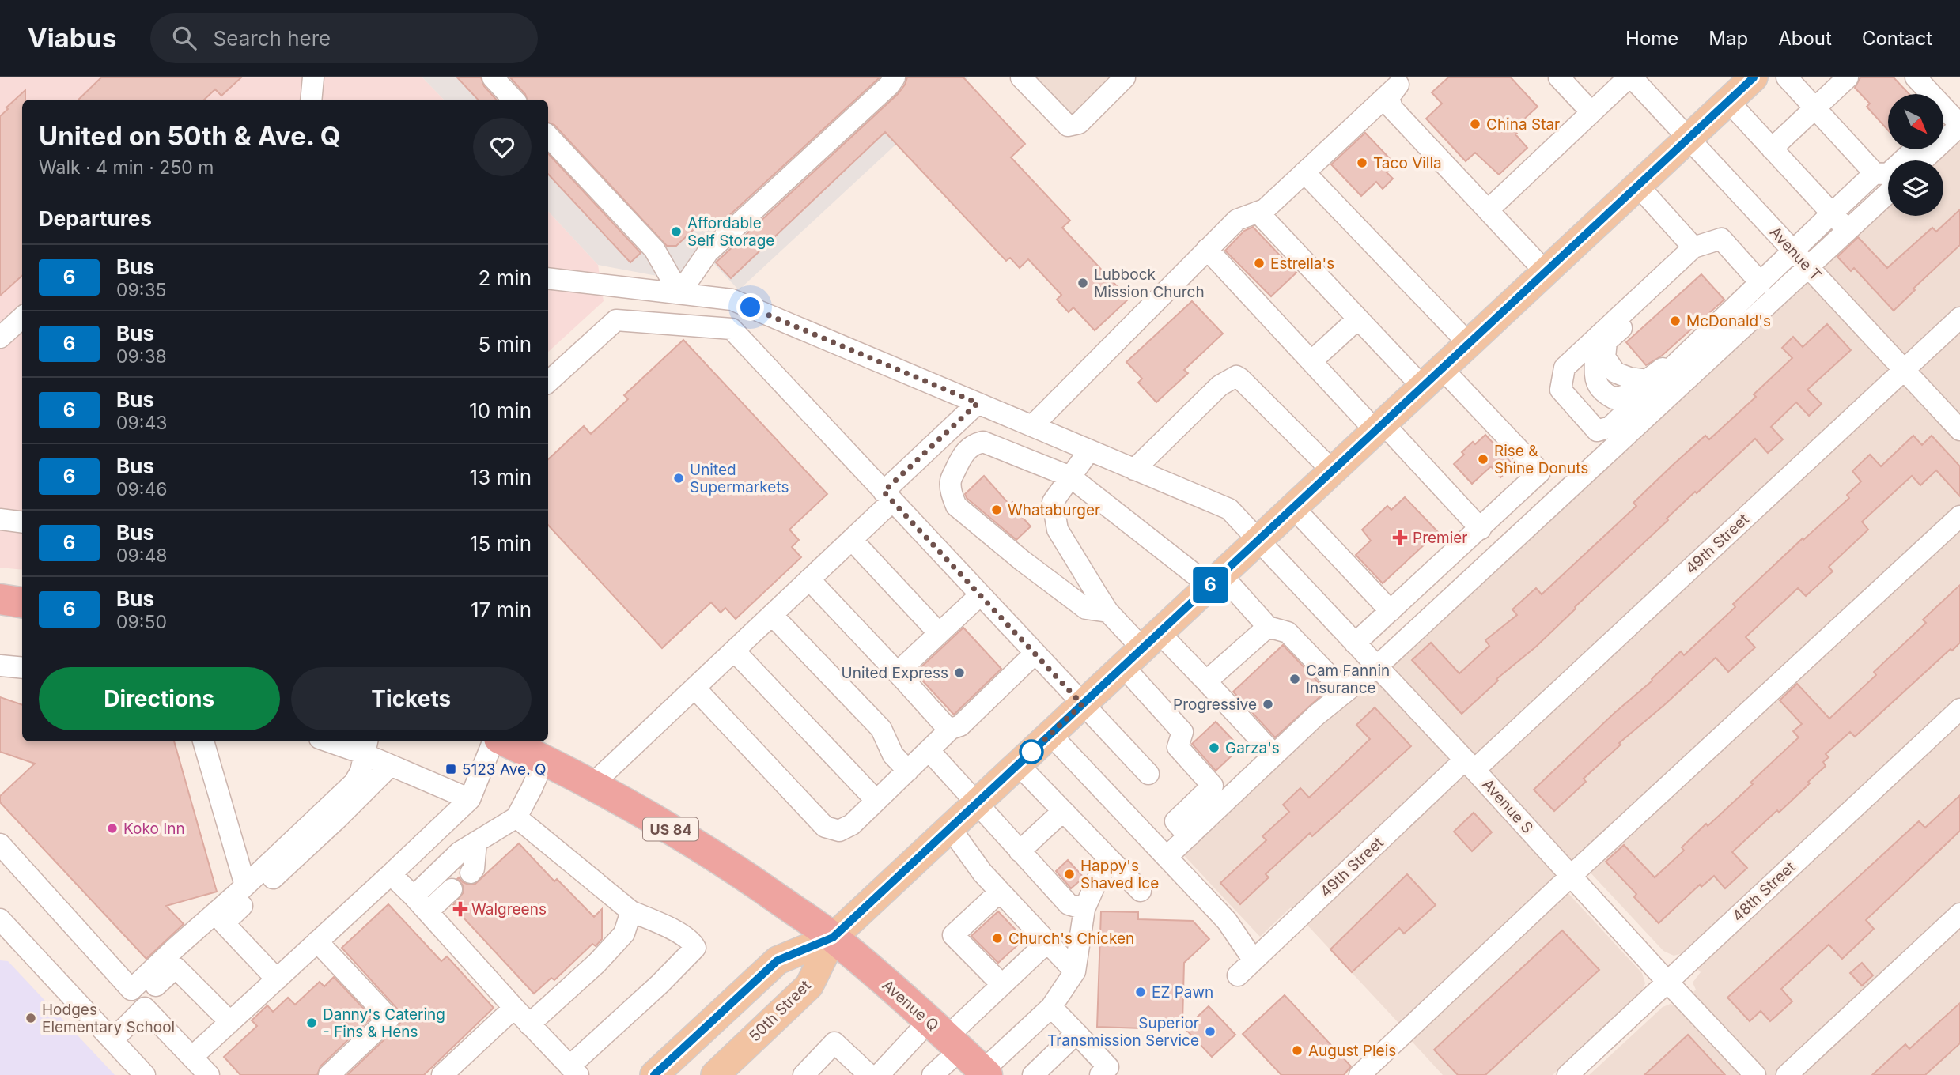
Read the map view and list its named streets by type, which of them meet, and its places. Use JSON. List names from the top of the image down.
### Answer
{
  "streets": {
    "highway": ["US 84", "Avenue Q"],
    "main road": ["50th Street"],
    "street": [
      "Avenue T",
      "49th Street",
      "Avenue S",
      "48th Street"
    ]
  },
  "crossings": [
    ["Avenue T", "49th Street"],
    ["Avenue T", "50th Street"],
    ["49th Street", "Avenue S"],
    ["Avenue S", "48th Street"],
    ["Avenue S", "50th Street"],
    ["US 84", "Avenue Q"],
    ["US 84", "50th Street"],
    ["Avenue Q", "50th Street"]
  ],
  "places": {
    "other": [
      "China Star",
      "Taco Villa",
      "Affordable Self Storage",
      "Estrella's",
      "Lubbock Mission Church",
      "McDonald's",
      "Rise & Shine Donuts",
      "United Supermarkets",
      "Whataburger",
      "United Express",
      "Cam Fannin Insurance",
      "Progressive",
      "Garza's",
      "Koko Inn",
      "Happy's Shaved Ice",
      "Church's Chicken",
      "EZ Pawn",
      "Hodges Elementary School",
      "Danny's Catering - Fins & Hens",
      "Superior Transmission Service",
      "August Pleis"
    ],
    "health": ["Premier", "Walgreens"],
    "transit": ["5123 Ave. Q"]
  },
  "lines": ["bus line 6"],
  "north": "bottom right",
  "page": {
    "header": "Viabus",
    "search": "Search here",
    "nav": [
      "Home",
      "Map",
      "About",
      "Contact"
    ],
    "on_map": "6",
    "heading": [
      ["United on 50th & Ave. Q", "Walk · 4 min · 250 m"],
      "Departures"
    ],
    "list": [
      {
        "mark": "6",
        "name": "Bus",
        "note": "09:35",
        "value": "2 min"
      },
      {
        "mark": "6",
        "name": "Bus",
        "note": "09:38",
        "value": "5 min"
      },
      {
        "mark": "6",
        "name": "Bus",
        "note": "09:43",
        "value": "10 min"
      },
      {
        "mark": "6",
        "name": "Bus",
        "note": "09:46",
        "value": "13 min"
      },
      {
        "mark": "6",
        "name": "Bus",
        "note": "09:48",
        "value": "15 min"
      },
      {
        "mark": "6",
        "name": "Bus",
        "note": "09:50",
        "value": "17 min"
      }
    ],
    "buttons": ["Directions", "Tickets"]
  }
}
